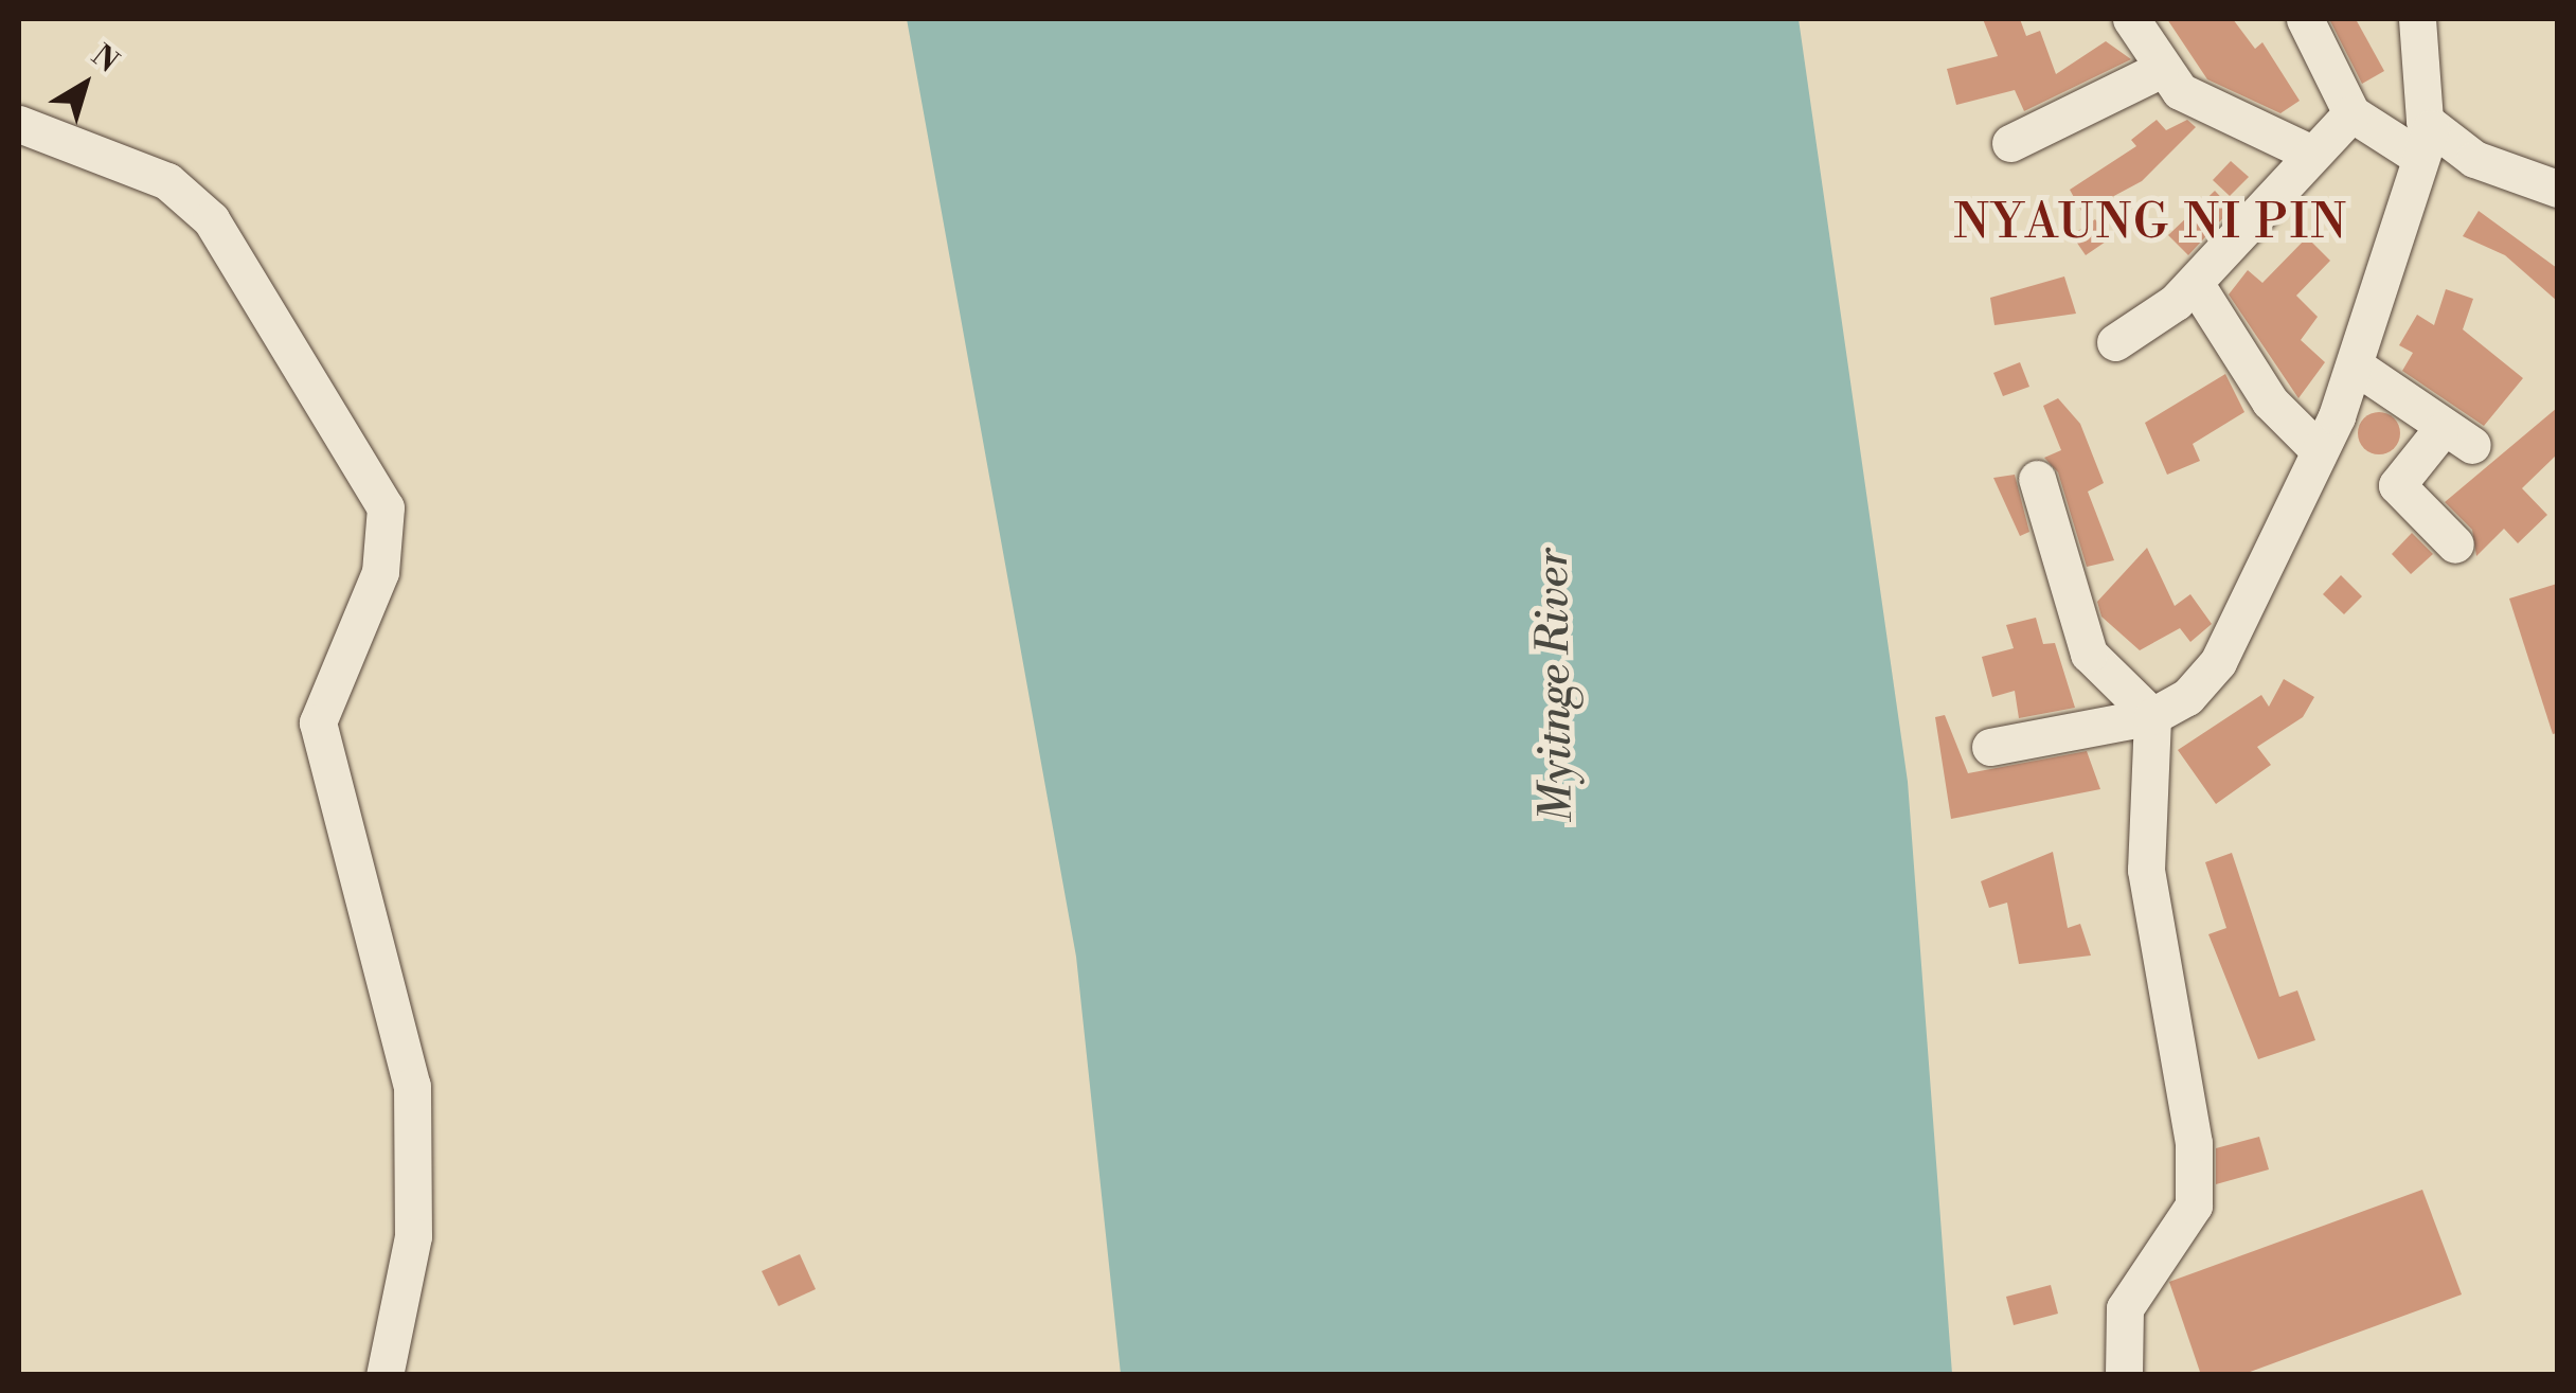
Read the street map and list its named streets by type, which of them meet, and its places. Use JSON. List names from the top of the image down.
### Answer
{
  "districts": ["NYAUNG NI PIN"],
  "water": ["Myitnge River"],
  "north": "top right"
}
